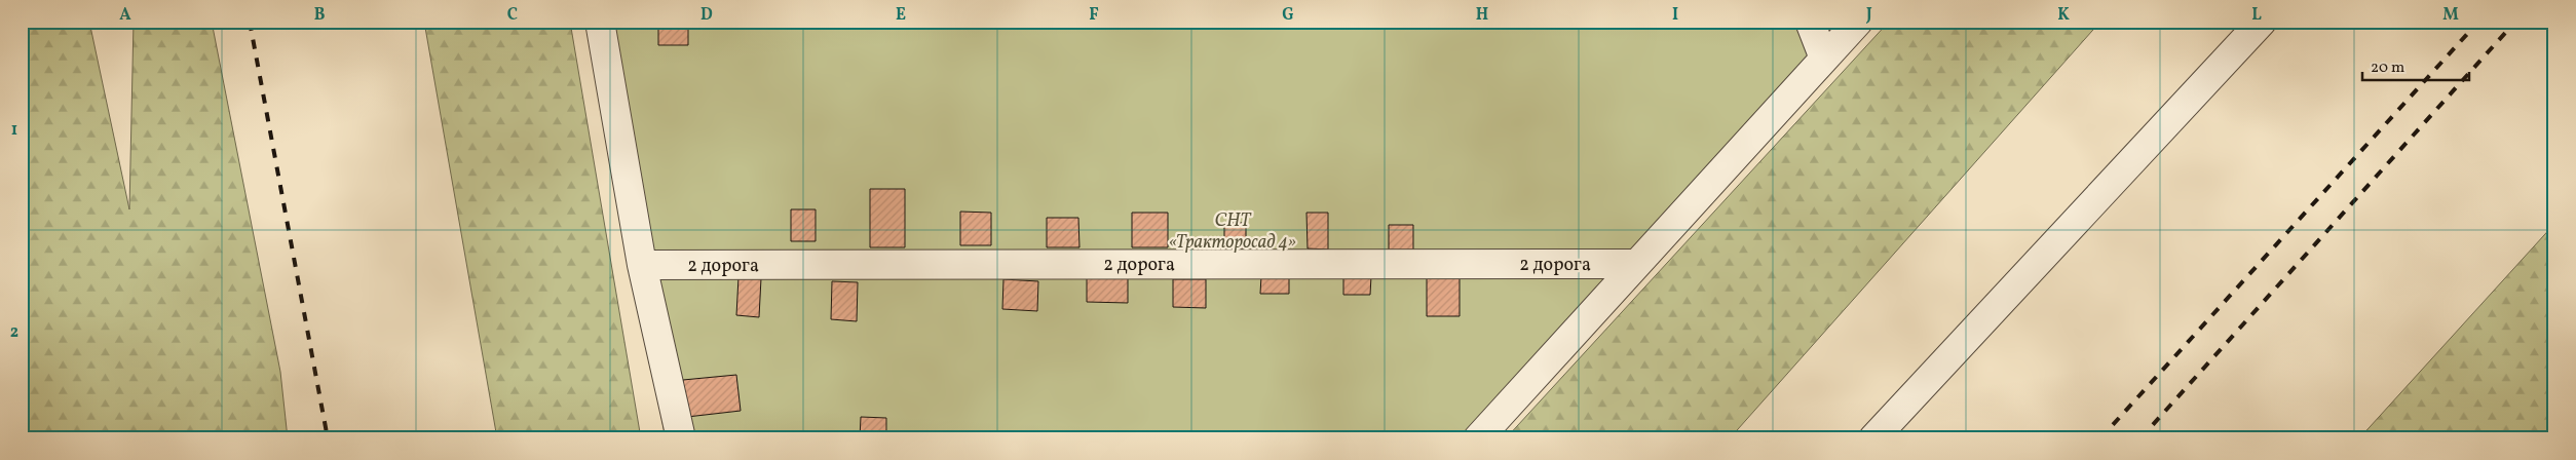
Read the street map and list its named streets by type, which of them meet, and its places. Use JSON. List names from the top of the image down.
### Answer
{
  "streets": {
    "street": ["2 дорога"]
  },
  "parks": ["СНТ «Тракторосад 4»"],
  "scale_bar": "20 m",
  "grid": {
    "columns": [
      "A",
      "B",
      "C",
      "D",
      "E",
      "F",
      "G",
      "H",
      "I",
      "J",
      "K",
      "L",
      "M"
    ],
    "rows": ["1", "2"]
  }
}
